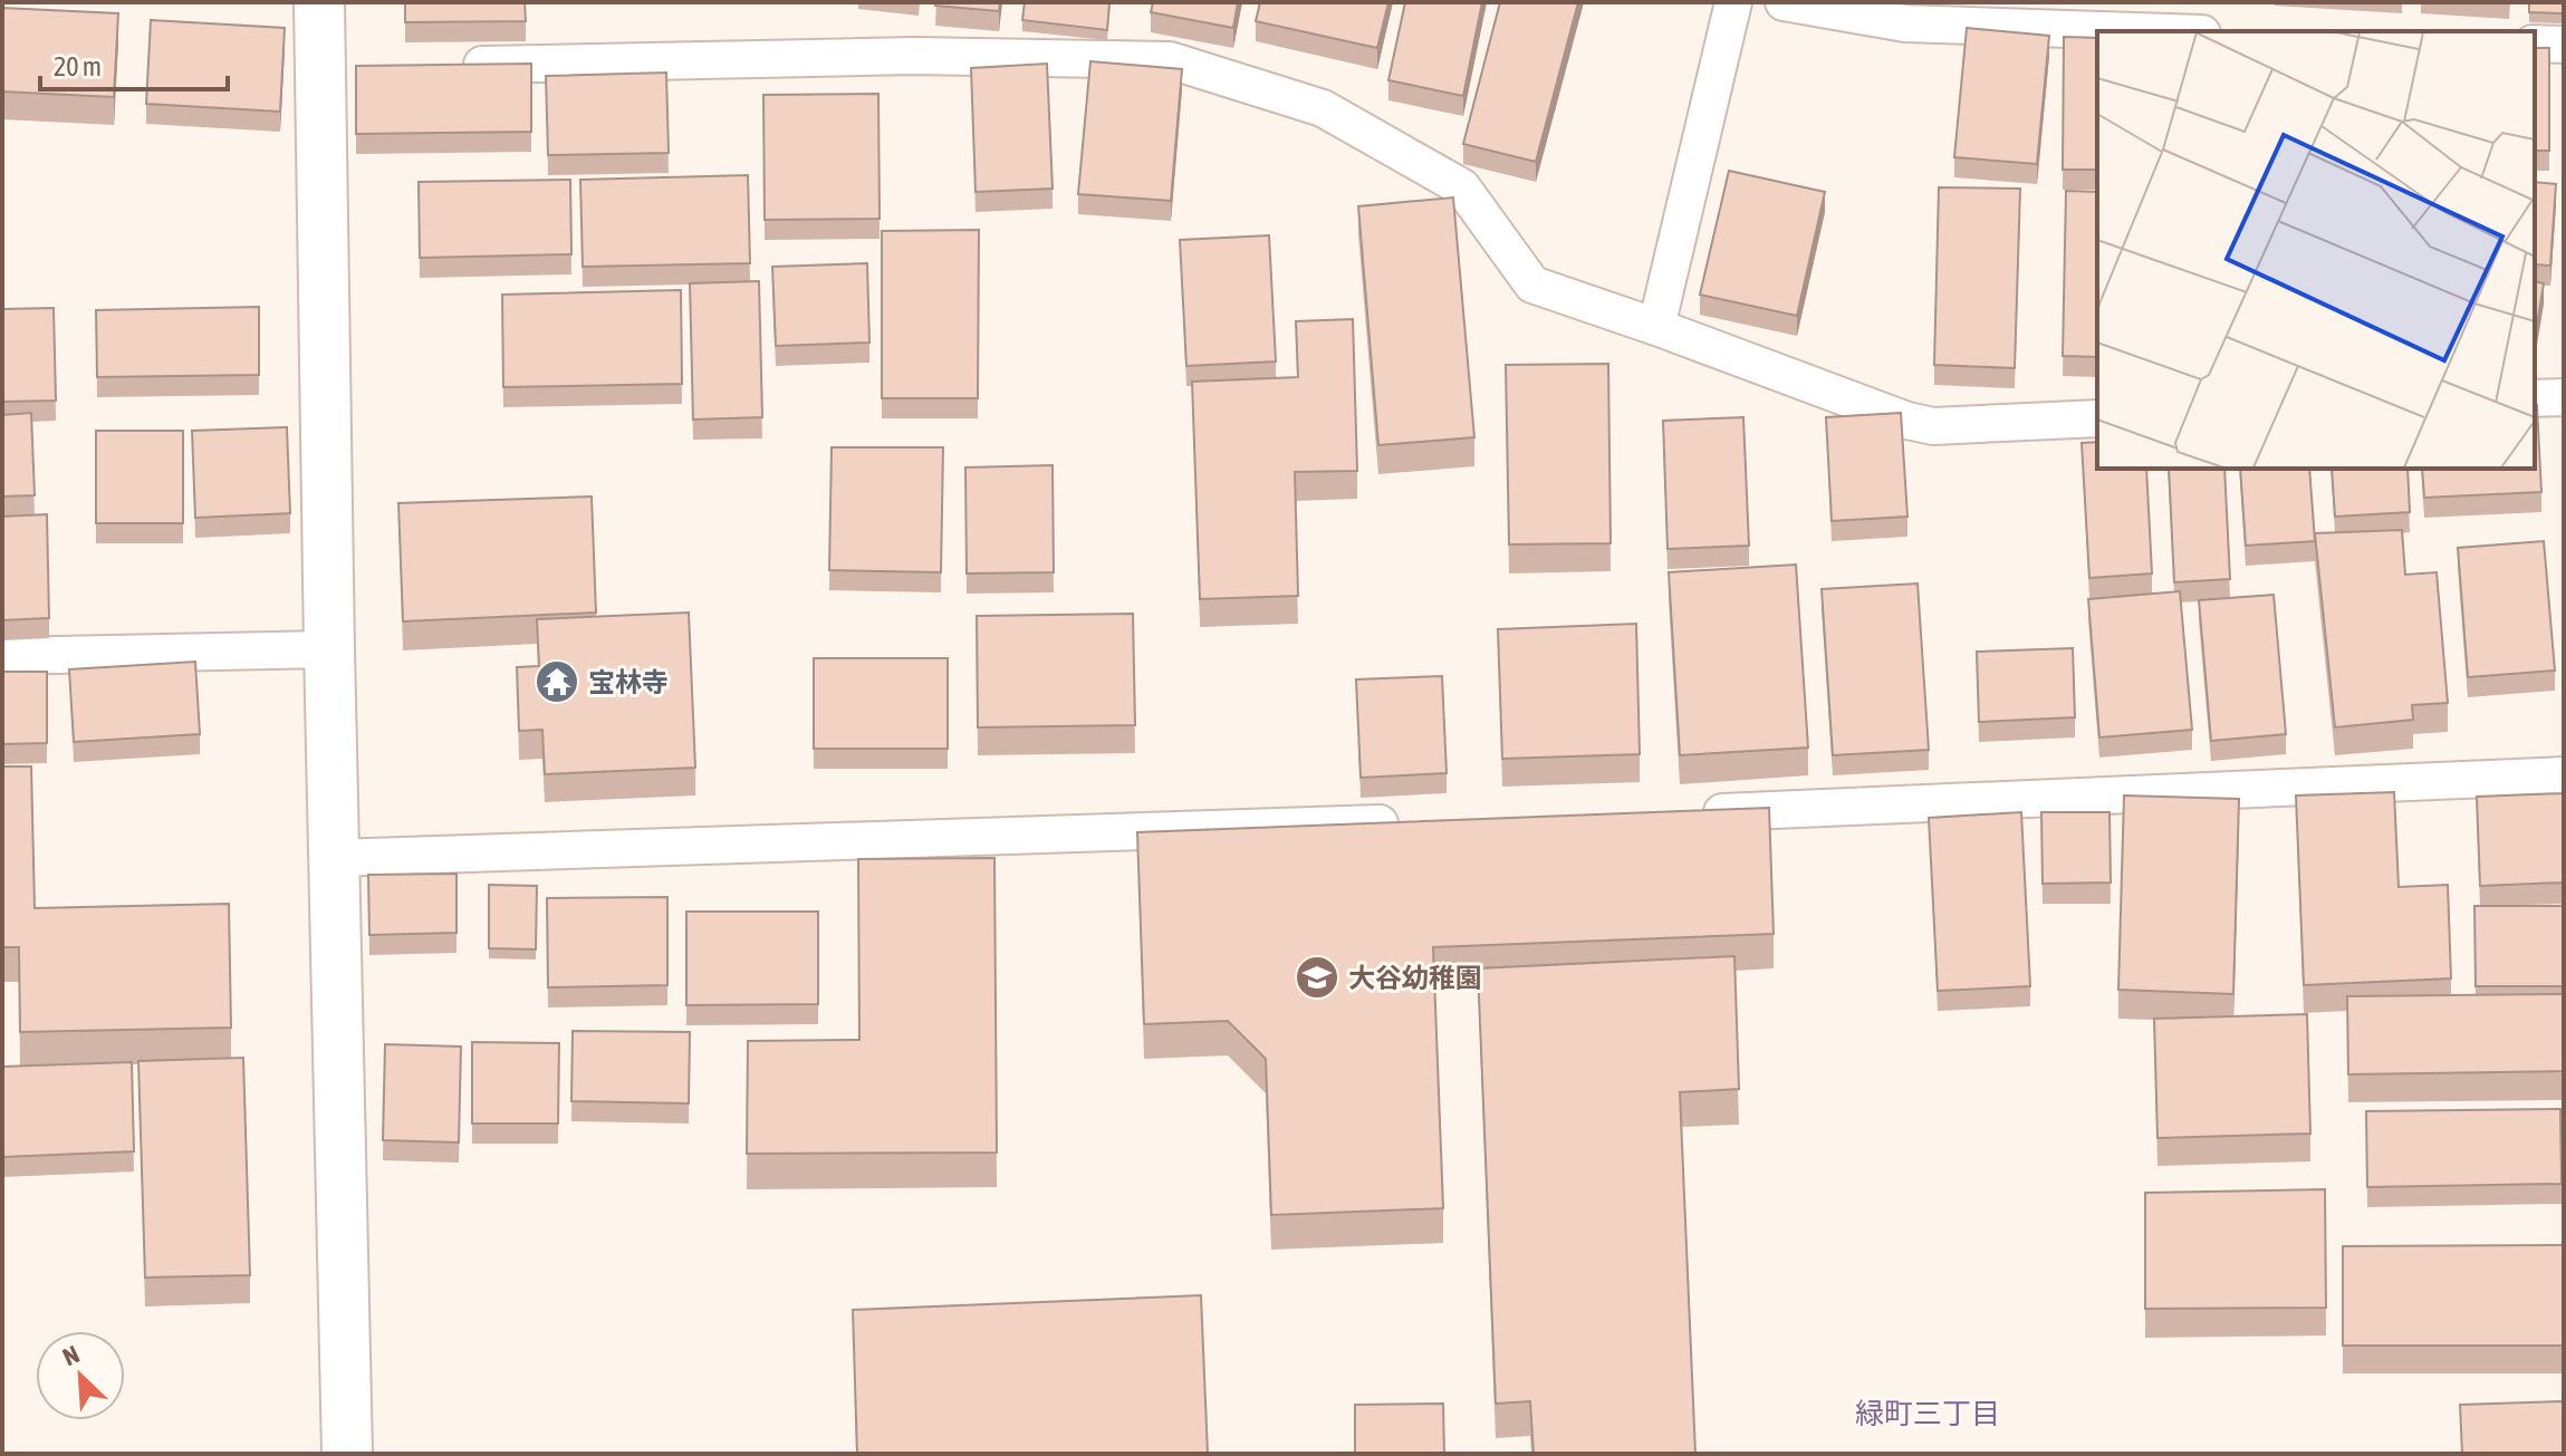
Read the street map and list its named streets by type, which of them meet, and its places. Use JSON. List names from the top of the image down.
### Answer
{
  "districts": ["緑町三丁目"],
  "places": {
    "temple": ["宝林寺"],
    "school or university": ["大谷幼稚園"]
  },
  "scale_bar": "20 m",
  "north": "top left"
}
